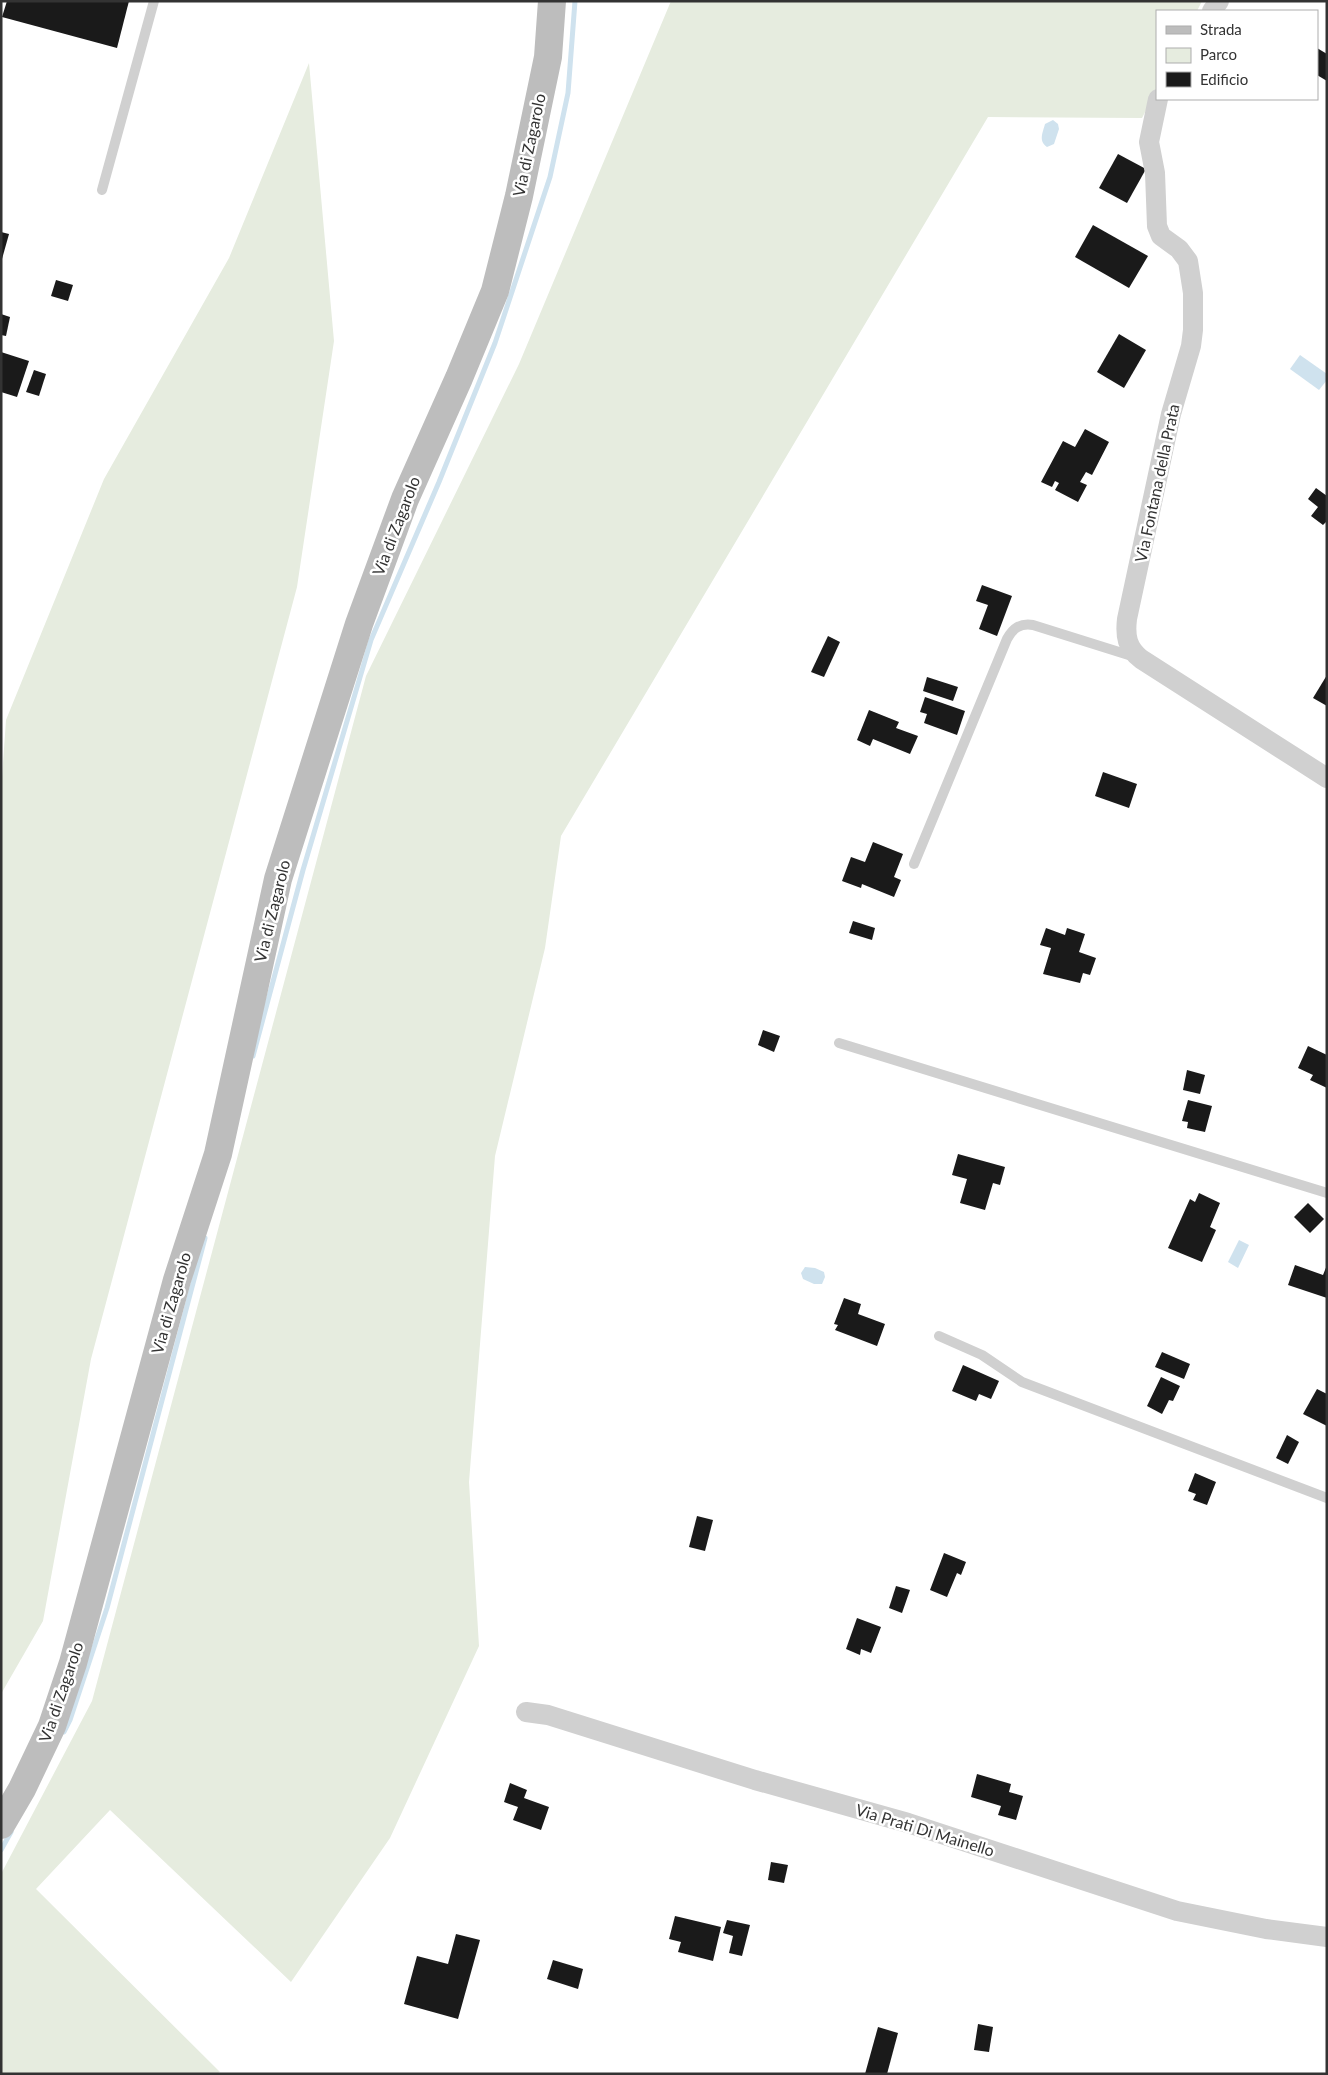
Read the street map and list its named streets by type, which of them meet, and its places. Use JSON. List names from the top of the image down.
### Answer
{
  "streets": {
    "main road": ["Via di Zagarolo"],
    "street": ["Via Fontana della Prata", "Via Prati Di Mainello"]
  },
  "legend": ["Strada", "Parco", "Edificio"]
}
